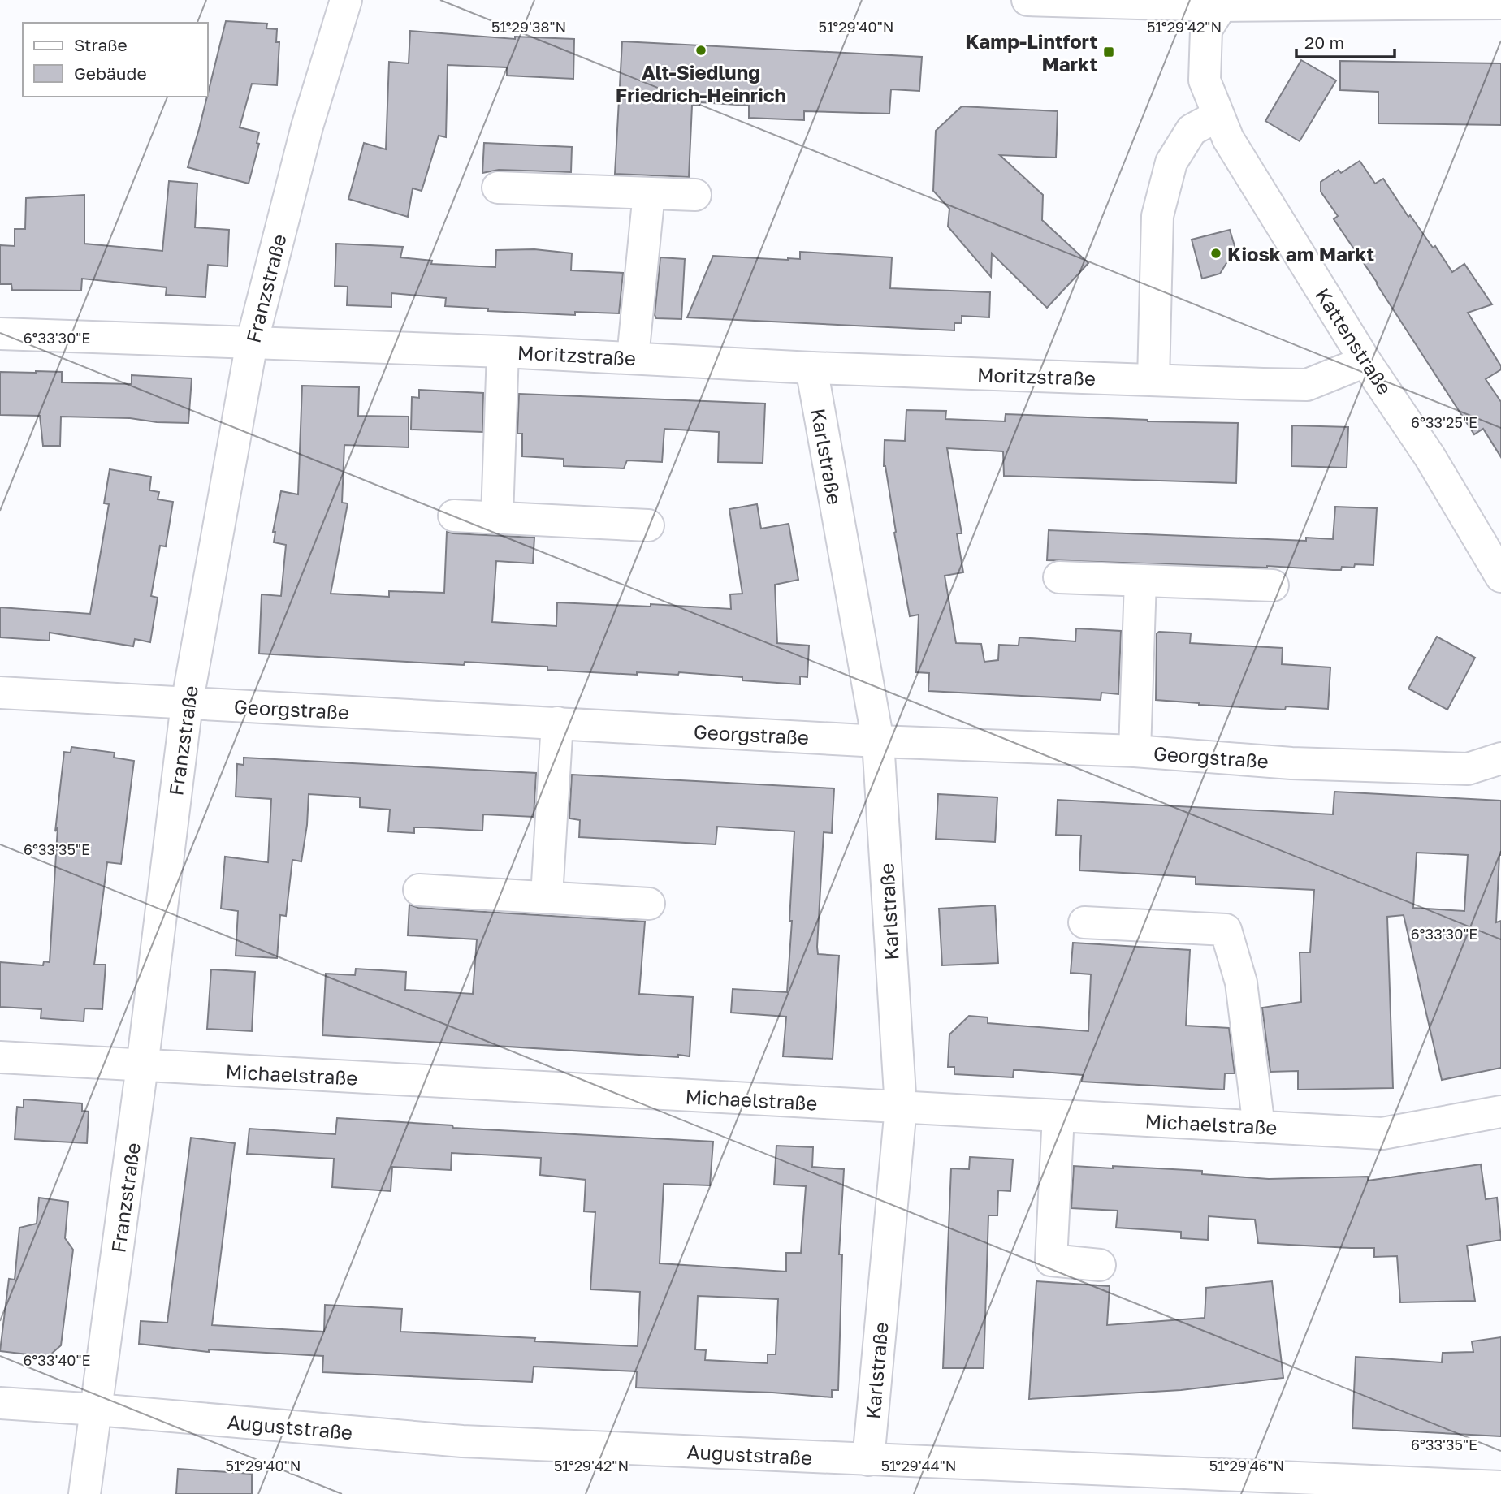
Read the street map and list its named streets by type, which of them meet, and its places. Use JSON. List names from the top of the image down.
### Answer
{
  "streets": {
    "street": [
      "Franzstraße",
      "Kattenstraße",
      "Moritzstraße",
      "Karlstraße",
      "Georgstraße",
      "Michaelstraße",
      "Auguststraße"
    ]
  },
  "crossings": [
    ["Franzstraße", "Moritzstraße"],
    ["Franzstraße", "Georgstraße"],
    ["Franzstraße", "Michaelstraße"],
    ["Franzstraße", "Auguststraße"],
    ["Kattenstraße", "Moritzstraße"],
    ["Moritzstraße", "Karlstraße"],
    ["Karlstraße", "Georgstraße"],
    ["Karlstraße", "Michaelstraße"],
    ["Karlstraße", "Auguststraße"]
  ],
  "places": {
    "other": ["Alt-Siedlung Friedrich-Heinrich", "Kiosk am Markt"],
    "transit": ["Kamp-Lintfort Markt"]
  },
  "legend": ["Straße", "Gebäude"],
  "scale_bar": "20 m",
  "coordinates": [
    "51°29'38\"N",
    "51°29'40\"N",
    "51°29'42\"N",
    "6°33'30\"E",
    "6°33'25\"E",
    "6°33'35\"E",
    "6°33'40\"E",
    "51°29'44\"N",
    "51°29'46\"N"
  ]
}
